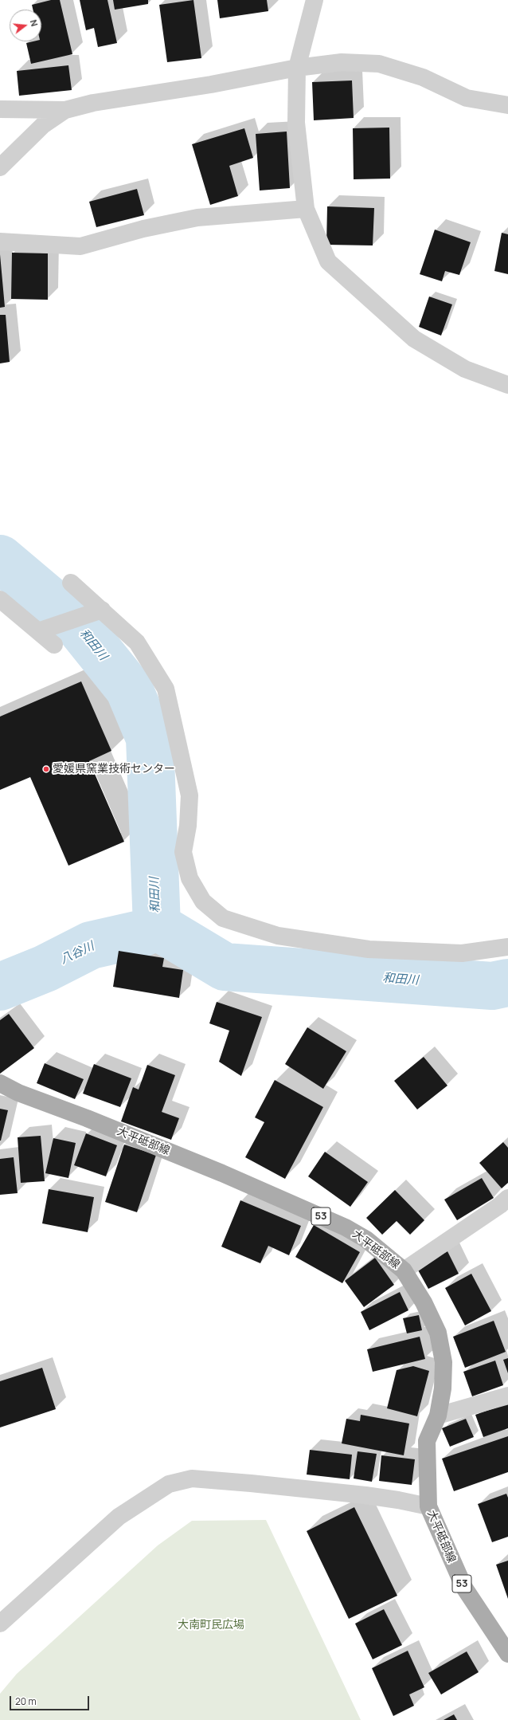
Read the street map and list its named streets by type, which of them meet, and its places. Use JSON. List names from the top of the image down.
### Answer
{
  "streets": {
    "main road": ["大平砥部線", "53"]
  },
  "water": ["和田川", "八谷川"],
  "parks": ["大南町民広場"],
  "places": ["愛媛県窯業技術センター"],
  "scale_bar": "20 m",
  "north": "right"
}
